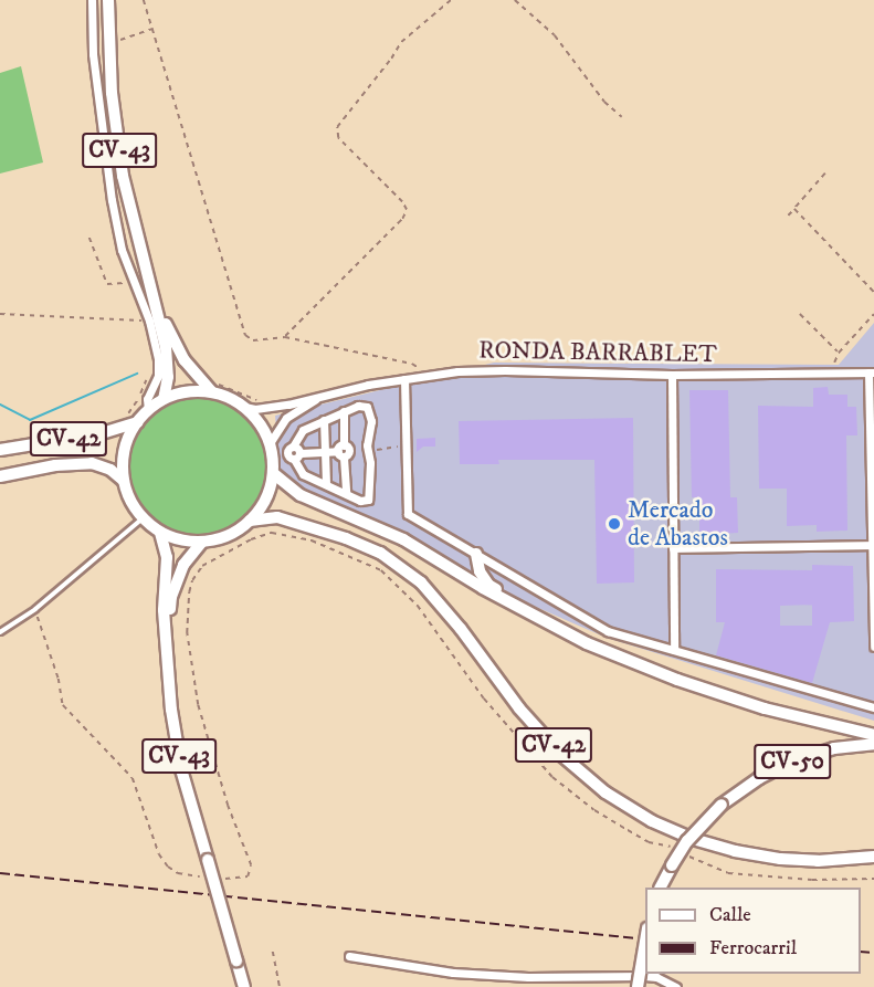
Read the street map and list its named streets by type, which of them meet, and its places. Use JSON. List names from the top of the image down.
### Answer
{
  "streets": {
    "main road": ["CV-43", "CV-42", "CV-50"],
    "street": ["RONDA BARRABLET"]
  },
  "crossings": [
    ["CV-43", "RONDA BARRABLET"],
    ["CV-43", "CV-42"],
    ["RONDA BARRABLET", "CV-42"]
  ],
  "places": ["Mercado de Abastos"],
  "legend": ["Calle", "Ferrocarril"]
}
